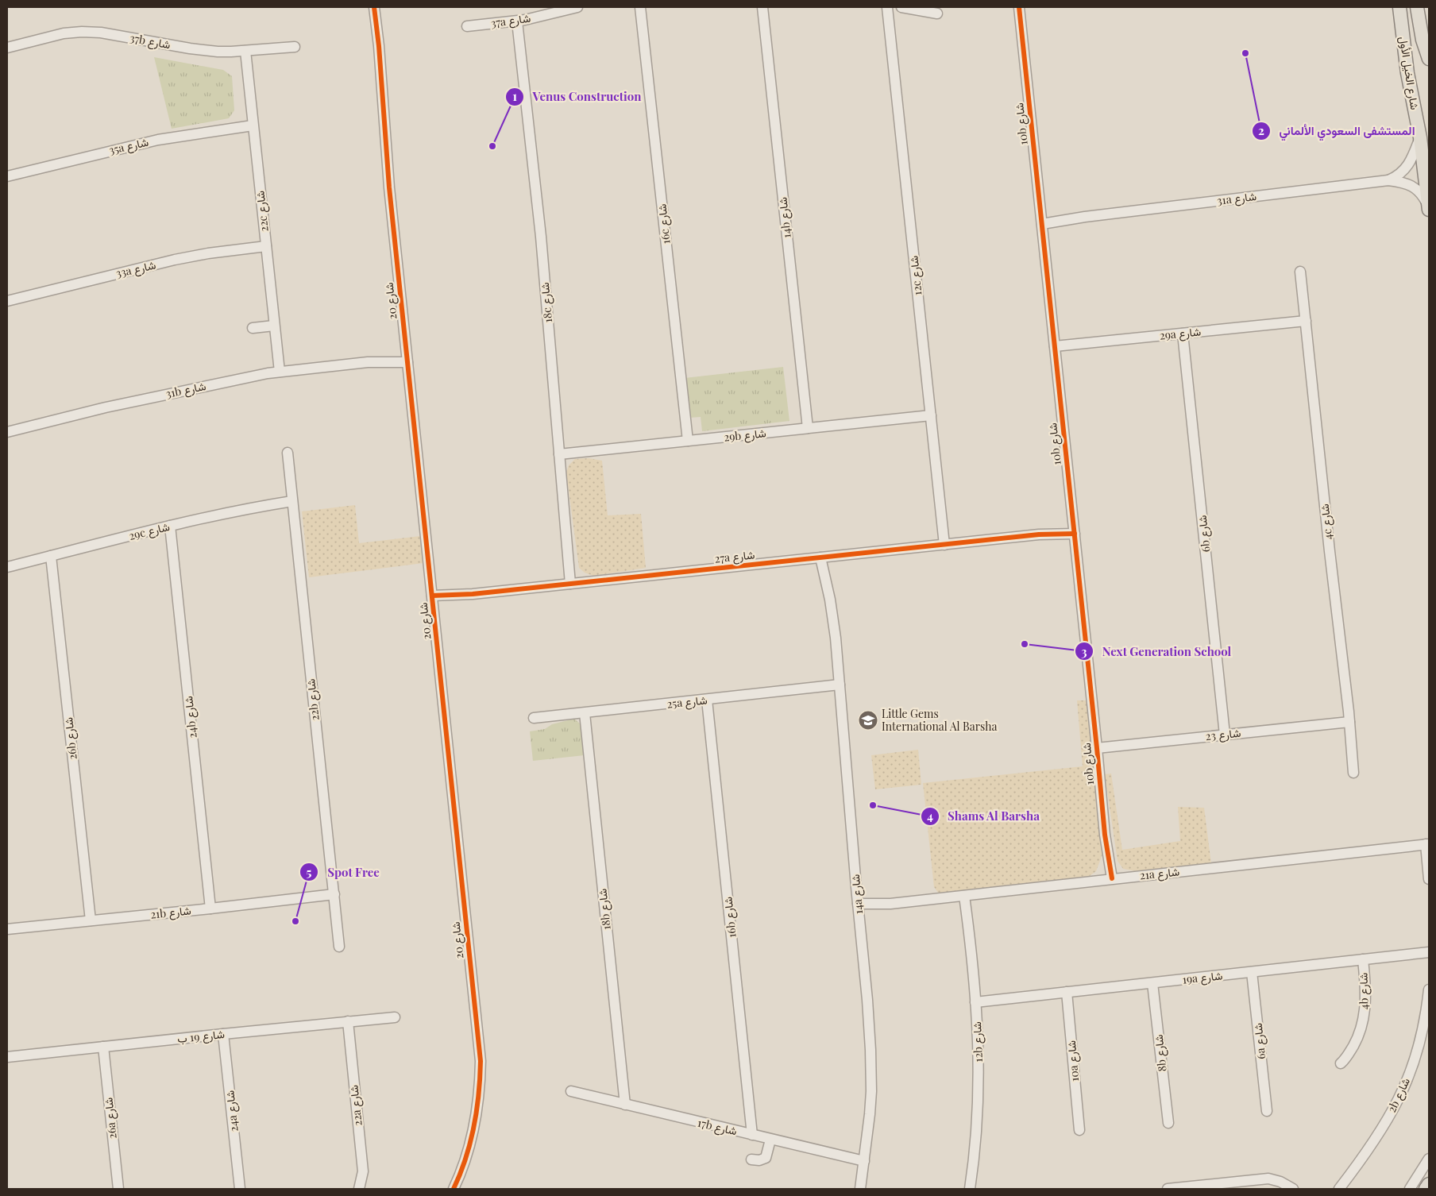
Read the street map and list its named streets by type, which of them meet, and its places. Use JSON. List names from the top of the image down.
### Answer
{
  "streets": {
    "main road": ["شارع الخيل الأول"],
    "street": [
      "37a شارع",
      "37b شارع",
      "10b شارع",
      "35a شارع",
      "31a شارع",
      "22c شارع",
      "14b شارع",
      "16c شارع",
      "33a شارع",
      "12c شارع",
      "شارع 20",
      "18c شارع",
      "29a شارع",
      "31b شارع",
      "29b شارع",
      "4c شارع",
      "29c شارع",
      "6b شارع",
      "27a شارع",
      "22b شارع",
      "25a شارع",
      "24b شارع",
      "شارع 23",
      "26b شارع",
      "21a شارع",
      "14a شارع",
      "18b شارع",
      "21b شارع",
      "16b شارع",
      "19a شارع",
      "4b شارع",
      "شارع 19 ب",
      "6a شارع",
      "12b شارع",
      "8b شارع",
      "10a شارع",
      "2b شارع",
      "22a شارع",
      "24a شارع",
      "26a شارع",
      "17b شارع"
    ]
  },
  "crossings": [
    ["37a شارع", "18c شارع"],
    ["37b شارع", "22c شارع"],
    ["شارع الخيل الأول", "31a شارع"],
    ["10b شارع", "31a شارع"],
    ["10b شارع", "29a شارع"],
    ["10b شارع", "27a شارع"],
    ["10b شارع", "شارع 23"],
    ["10b شارع", "21a شارع"],
    ["35a شارع", "22c شارع"],
    ["22c شارع", "33a شارع"],
    ["22c شارع", "31b شارع"],
    ["14b شارع", "29b شارع"],
    ["16c شارع", "29b شارع"],
    ["12c شارع", "29b شارع"],
    ["12c شارع", "27a شارع"],
    ["شارع 20", "31b شارع"],
    ["شارع 20", "27a شارع"],
    ["18c شارع", "29b شارع"],
    ["18c شارع", "27a شارع"],
    ["29a شارع", "4c شارع"],
    ["29a شارع", "6b شارع"],
    ["4c شارع", "شارع 23"],
    ["29c شارع", "22b شارع"],
    ["29c شارع", "24b شارع"],
    ["29c شارع", "26b شارع"],
    ["6b شارع", "شارع 23"],
    ["27a شارع", "14a شارع"],
    ["22b شارع", "21b شارع"],
    ["25a شارع", "14a شارع"],
    ["25a شارع", "18b شارع"],
    ["25a شارع", "16b شارع"],
    ["24b شارع", "21b شارع"],
    ["26b شارع", "21b شارع"],
    ["21a شارع", "14a شارع"],
    ["21a شارع", "12b شارع"],
    ["14a شارع", "17b شارع"],
    ["18b شارع", "17b شارع"],
    ["16b شارع", "17b شارع"],
    ["19a شارع", "4b شارع"],
    ["19a شارع", "6a شارع"],
    ["19a شارع", "12b شارع"],
    ["19a شارع", "8b شارع"],
    ["19a شارع", "10a شارع"],
    ["شارع 19 ب", "22a شارع"],
    ["شارع 19 ب", "24a شارع"],
    ["شارع 19 ب", "26a شارع"]
  ],
  "places": {
    "other": [
      "المستشفى السعودي الألماني",
      "Venus Construction",
      "Next Generation School",
      "Shams Al Barsha",
      "Spot Free"
    ],
    "school or university": ["Little Gems International Al Barsha"]
  }
}
